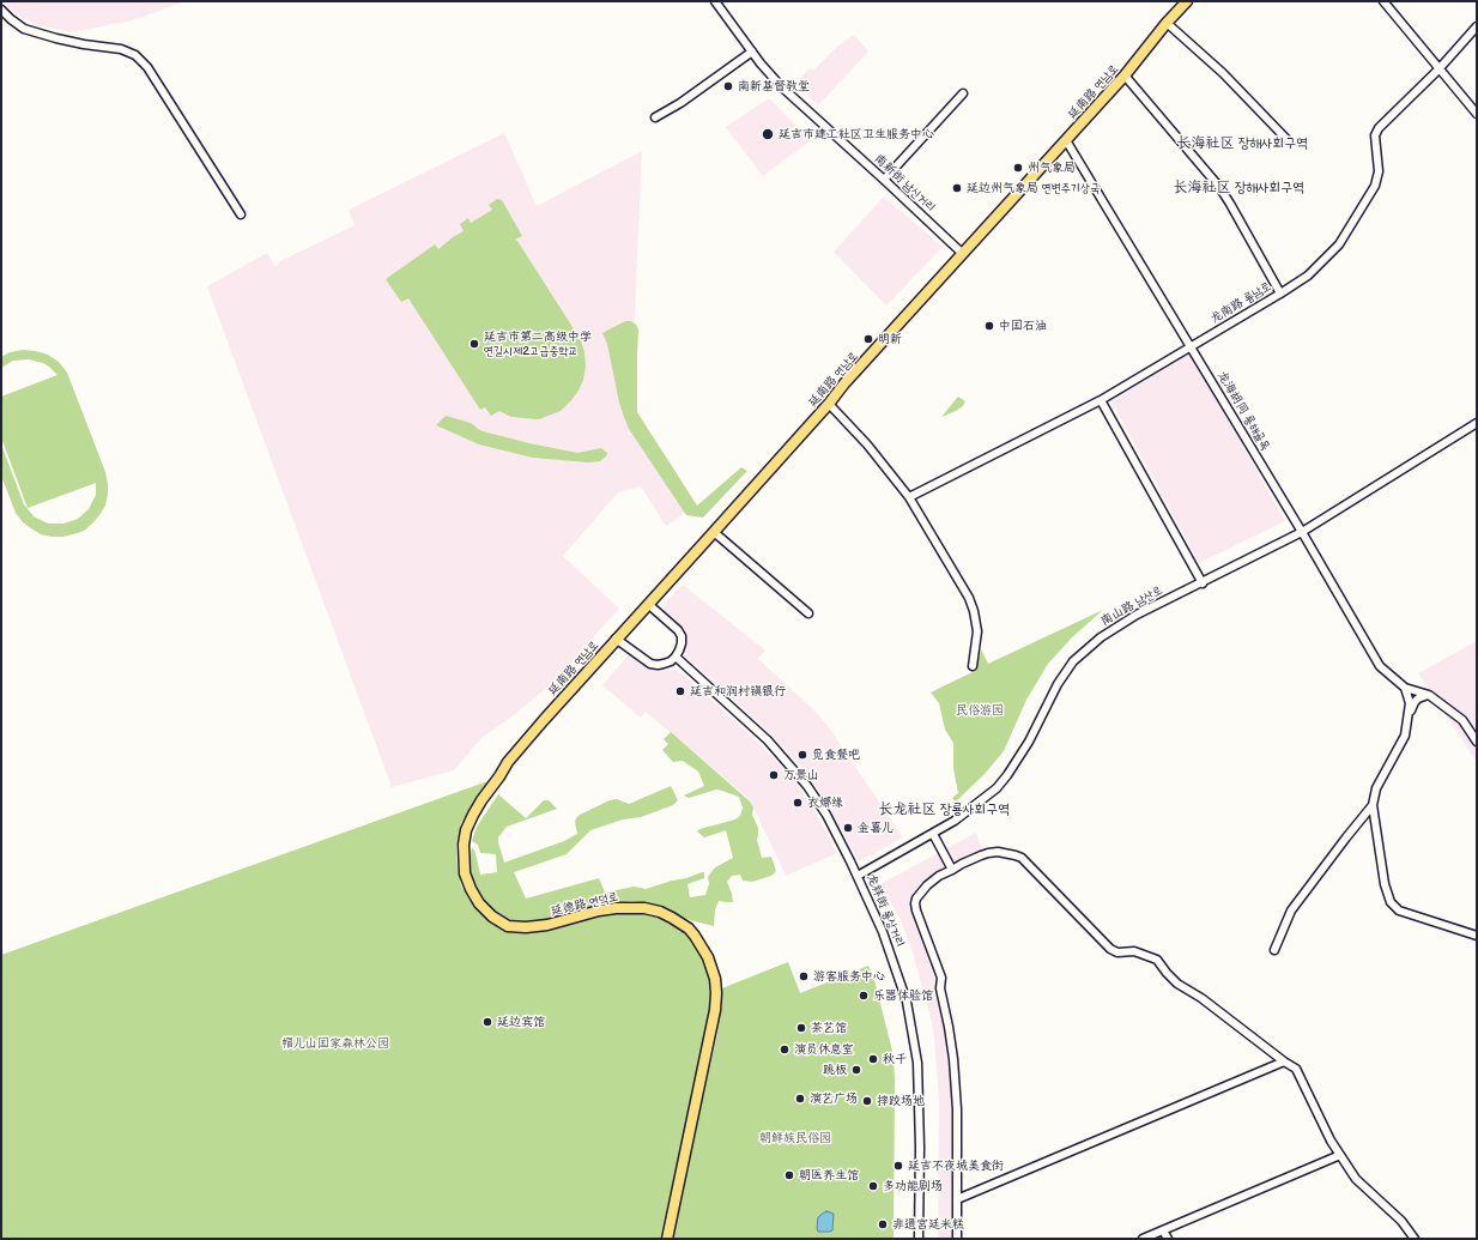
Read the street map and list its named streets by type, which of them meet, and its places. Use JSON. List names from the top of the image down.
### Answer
{
  "streets": {
    "main road": ["延南路 연남로", "延德路 연덕로"],
    "street": [
      "南新街 남신거리",
      "龙南路 룡남로",
      "龙海胡同 룡해골목",
      "南山路 남산로",
      "龙祥街 룡상거리"
    ]
  },
  "crossings": [
    ["延南路 연남로", "南新街 남신거리"],
    ["延南路 연남로", "龙海胡同 룡해골목"],
    ["延南路 연남로", "延德路 연덕로"],
    ["龙南路 룡남로", "龙海胡同 룡해골목"],
    ["龙海胡同 룡해골목", "南山路 남산로"],
    ["南山路 남산로", "龙祥街 룡상거리"]
  ],
  "districts": ["长海社区 장해사회구역", "长海社区 장해사회구역", "长龙社区 장룡사회구역"],
  "parks": ["民俗游园", "帽儿山国家森林公园", "朝鲜族民俗园"],
  "places": [
    "南新基督教堂",
    "延吉市建工社区卫生服务中心",
    "州气象局",
    "延边州气象局 연변주기상국",
    "中国石油",
    "明新",
    "延吉市第二高级中学 연길시제2고급중학교",
    "延吉和润村镇银行",
    "觅食餐吧",
    "万景山",
    "衣娜缘",
    "金喜儿",
    "游客服务中心",
    "乐器体验馆",
    "延边宾馆",
    "茶艺馆",
    "演员休息室",
    "秋千",
    "跳板",
    "演艺广场",
    "摔跤场地",
    "延吉不夜城美食街",
    "朝医养生馆",
    "多功能剧场",
    "非遗宫廷米糕"
  ]
}
